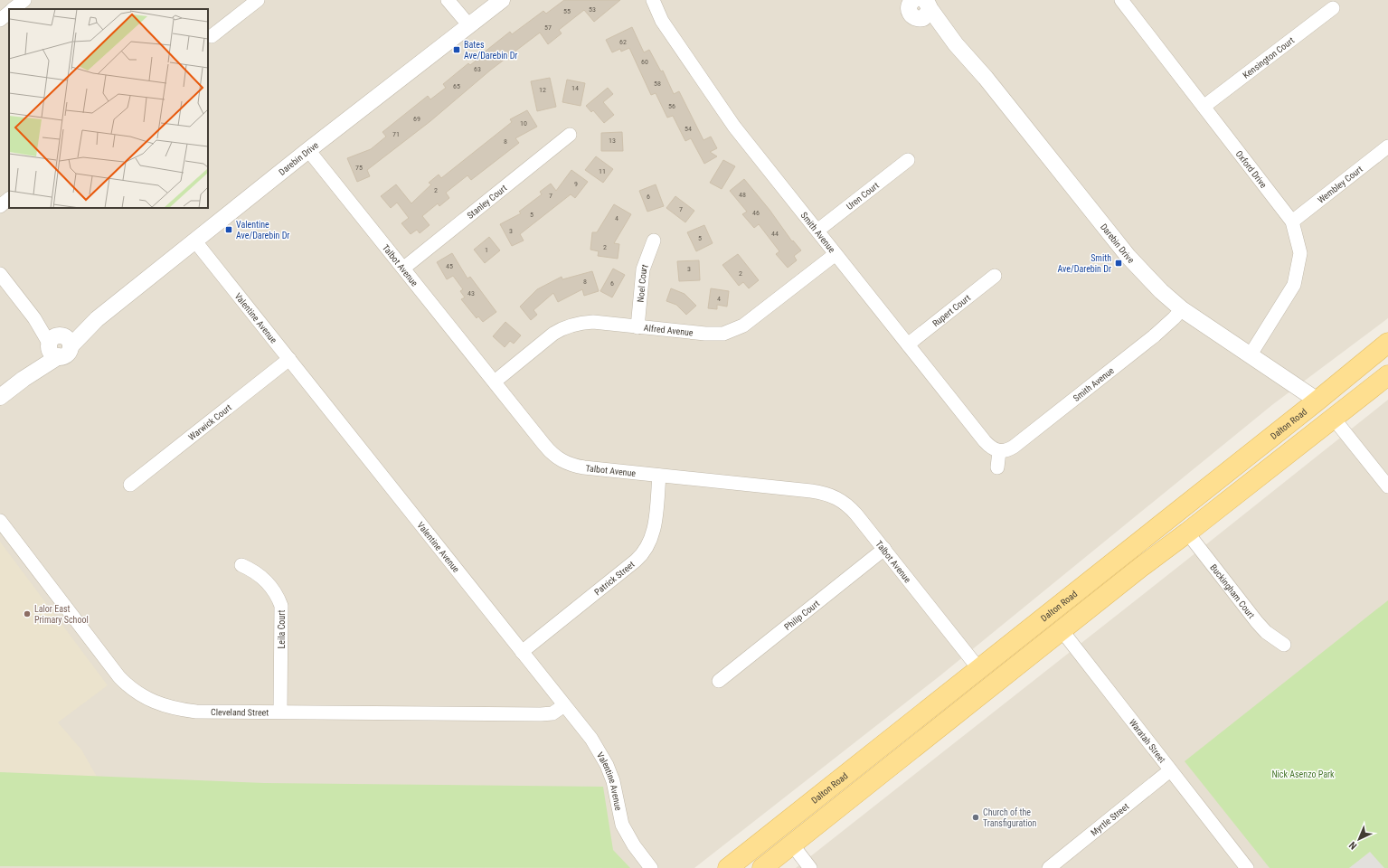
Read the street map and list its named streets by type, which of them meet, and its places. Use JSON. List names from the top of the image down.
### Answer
{
  "streets": {
    "main road": ["Dalton Road", "Waratah Street"],
    "street": [
      "Kensington Court",
      "Darebin Drive",
      "Oxford Drive",
      "Wembley Court",
      "Uren Court",
      "Stanley Court",
      "Smith Avenue",
      "Talbot Avenue",
      "Noel Court",
      "Rupert Court",
      "Valentine Avenue",
      "Alfred Avenue",
      "Warwick Court",
      "Patrick Street",
      "Buckingham Court",
      "Philip Court",
      "Leila Court",
      "Cleveland Street",
      "Myrtle Street"
    ]
  },
  "crossings": [
    ["Kensington Court", "Oxford Drive"],
    ["Darebin Drive", "Oxford Drive"],
    ["Darebin Drive", "Smith Avenue"],
    ["Darebin Drive", "Talbot Avenue"],
    ["Darebin Drive", "Valentine Avenue"],
    ["Darebin Drive", "Dalton Road"],
    ["Oxford Drive", "Wembley Court"],
    ["Uren Court", "Smith Avenue"],
    ["Stanley Court", "Talbot Avenue"],
    ["Smith Avenue", "Rupert Court"],
    ["Smith Avenue", "Alfred Avenue"],
    ["Talbot Avenue", "Alfred Avenue"],
    ["Talbot Avenue", "Dalton Road"],
    ["Talbot Avenue", "Patrick Street"],
    ["Talbot Avenue", "Philip Court"],
    ["Noel Court", "Alfred Avenue"],
    ["Valentine Avenue", "Warwick Court"],
    ["Valentine Avenue", "Patrick Street"],
    ["Valentine Avenue", "Cleveland Street"],
    ["Dalton Road", "Waratah Street"],
    ["Leila Court", "Cleveland Street"],
    ["Waratah Street", "Myrtle Street"]
  ],
  "parks": ["Nick Asenzo Park"],
  "places": {
    "transit": ["Bates Ave/Darebin Dr", "Valentine Ave/Darebin Dr", "Smith Ave/Darebin Dr"],
    "other": ["Lalor East Primary School", "Church of the Transfiguration"]
  },
  "house_numbers": [
    "53",
    "55",
    "57",
    "62",
    "60",
    "63",
    "58",
    "65",
    "14",
    "12",
    "56",
    "69",
    "10",
    "54",
    "71",
    "13",
    "8",
    "75",
    "11",
    "9",
    "2",
    "48",
    "7",
    "6",
    "7",
    "46",
    "5",
    "4",
    "3",
    "44",
    "5",
    "2",
    "1",
    "45",
    "3",
    "2",
    "8",
    "6",
    "43",
    "4"
  ],
  "north": "bottom left"
}
